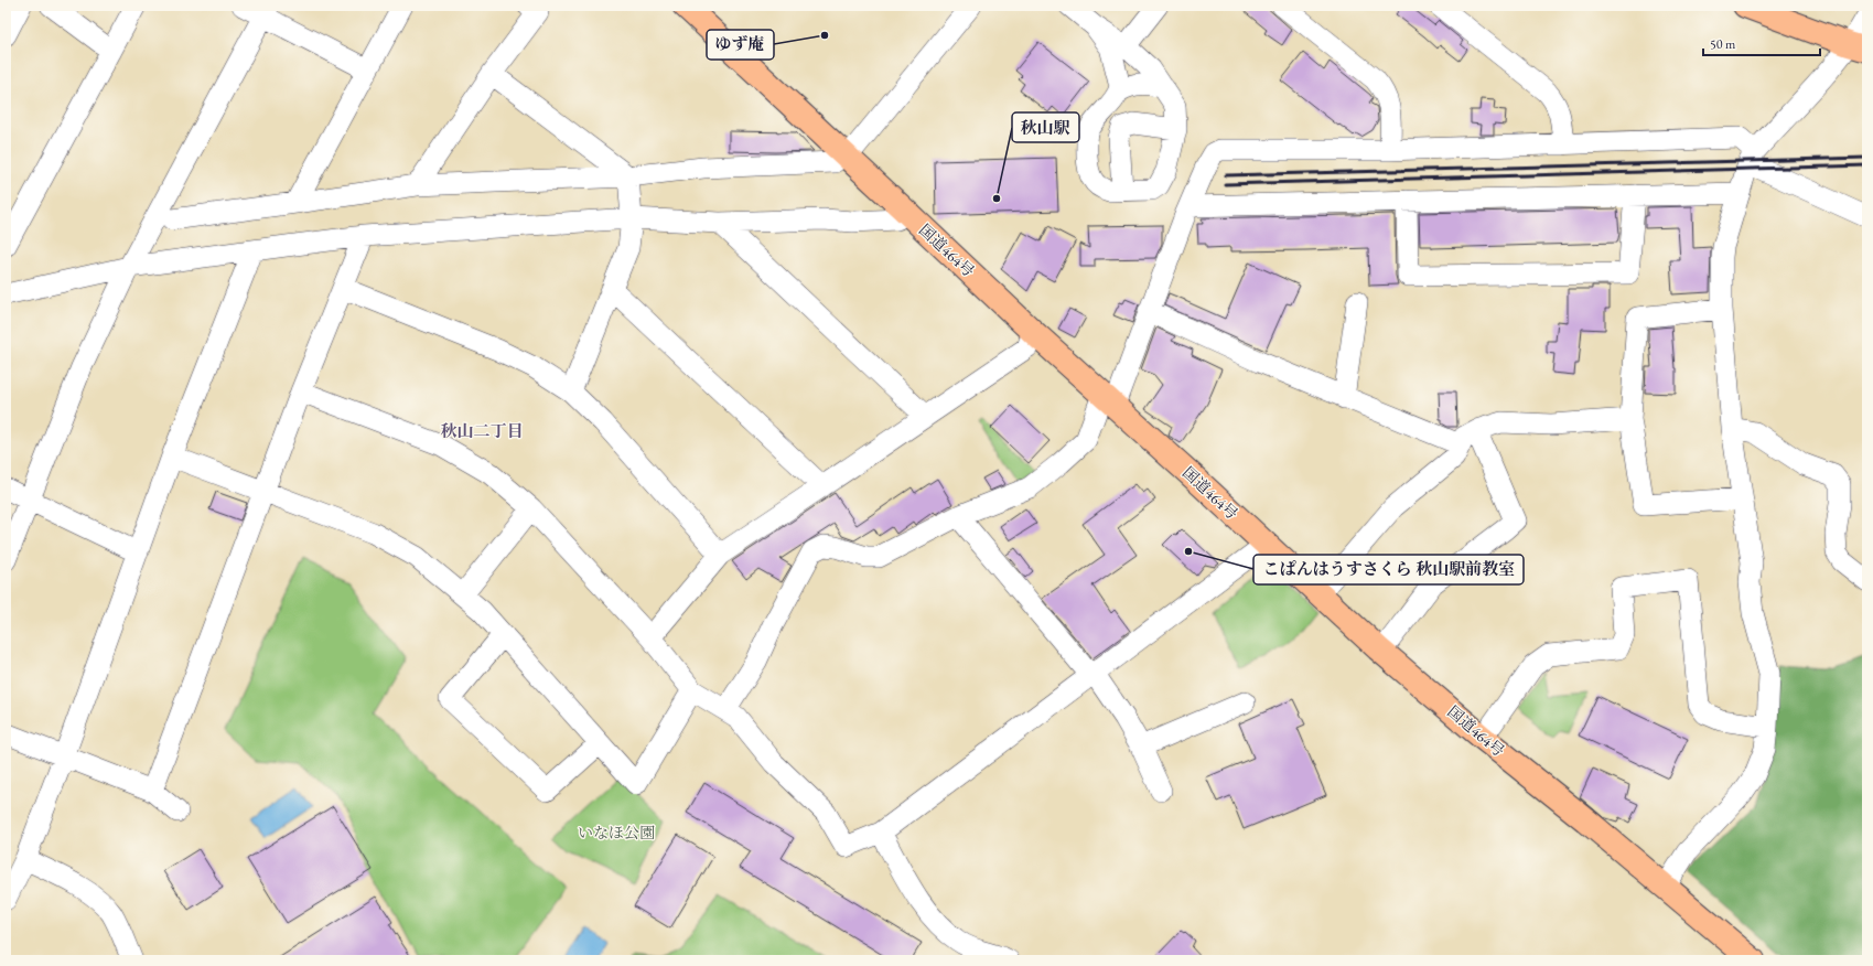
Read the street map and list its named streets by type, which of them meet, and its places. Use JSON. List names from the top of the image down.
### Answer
{
  "streets": {
    "main road": ["国道464号"]
  },
  "districts": ["秋山二丁目"],
  "parks": ["いなほ公園"],
  "places": ["ゆず庵", "秋山駅", "こぱんはうすさくら 秋山駅前教室"],
  "scale_bar": "50 m"
}
